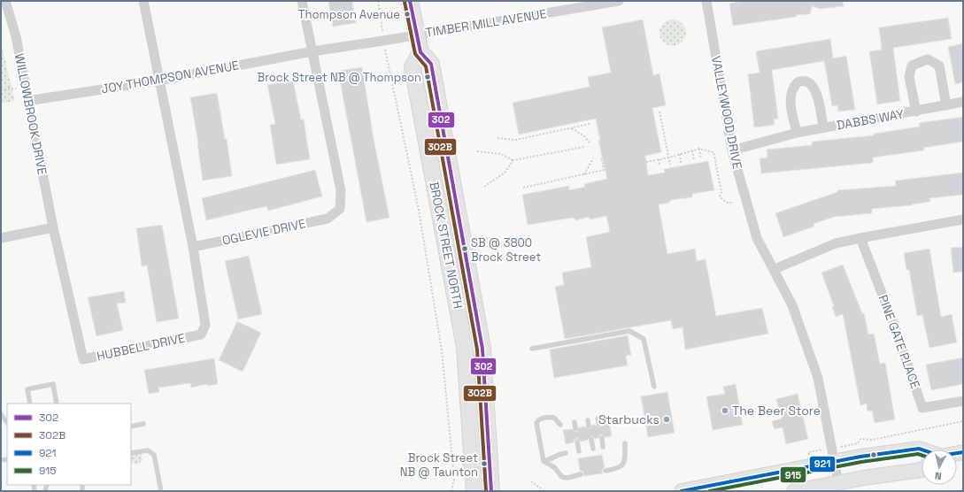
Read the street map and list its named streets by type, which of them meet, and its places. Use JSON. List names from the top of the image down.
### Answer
{
  "streets": {
    "main road": ["BROCK STREET NORTH"],
    "street": [
      "TIMBER MILL AVENUE",
      "JOY THOMPSON AVENUE",
      "VALLEYWOOD DRIVE",
      "WILLOWBROOK DRIVE",
      "DABBS WAY",
      "OGLEVIE DRIVE",
      "PINE GATE PLACE",
      "HUBBELL DRIVE"
    ]
  },
  "crossings": [
    ["TIMBER MILL AVENUE", "BROCK STREET NORTH"],
    ["JOY THOMPSON AVENUE", "WILLOWBROOK DRIVE"],
    ["JOY THOMPSON AVENUE", "OGLEVIE DRIVE"],
    ["VALLEYWOOD DRIVE", "DABBS WAY"],
    ["WILLOWBROOK DRIVE", "HUBBELL DRIVE"],
    ["OGLEVIE DRIVE", "HUBBELL DRIVE"]
  ],
  "places": [
    "Thompson Avenue",
    "Brock Street NB @ Thompson",
    "SB @ 3800 Brock Street",
    "The Beer Store",
    "Starbucks",
    "Brock Street NB @ Taunton"
  ],
  "lines": [
    "transit line 302",
    "transit line 302B",
    "transit line 921",
    "transit line 915"
  ],
  "legend": [
    "302",
    "302B",
    "921",
    "915"
  ],
  "north": "bottom"
}
